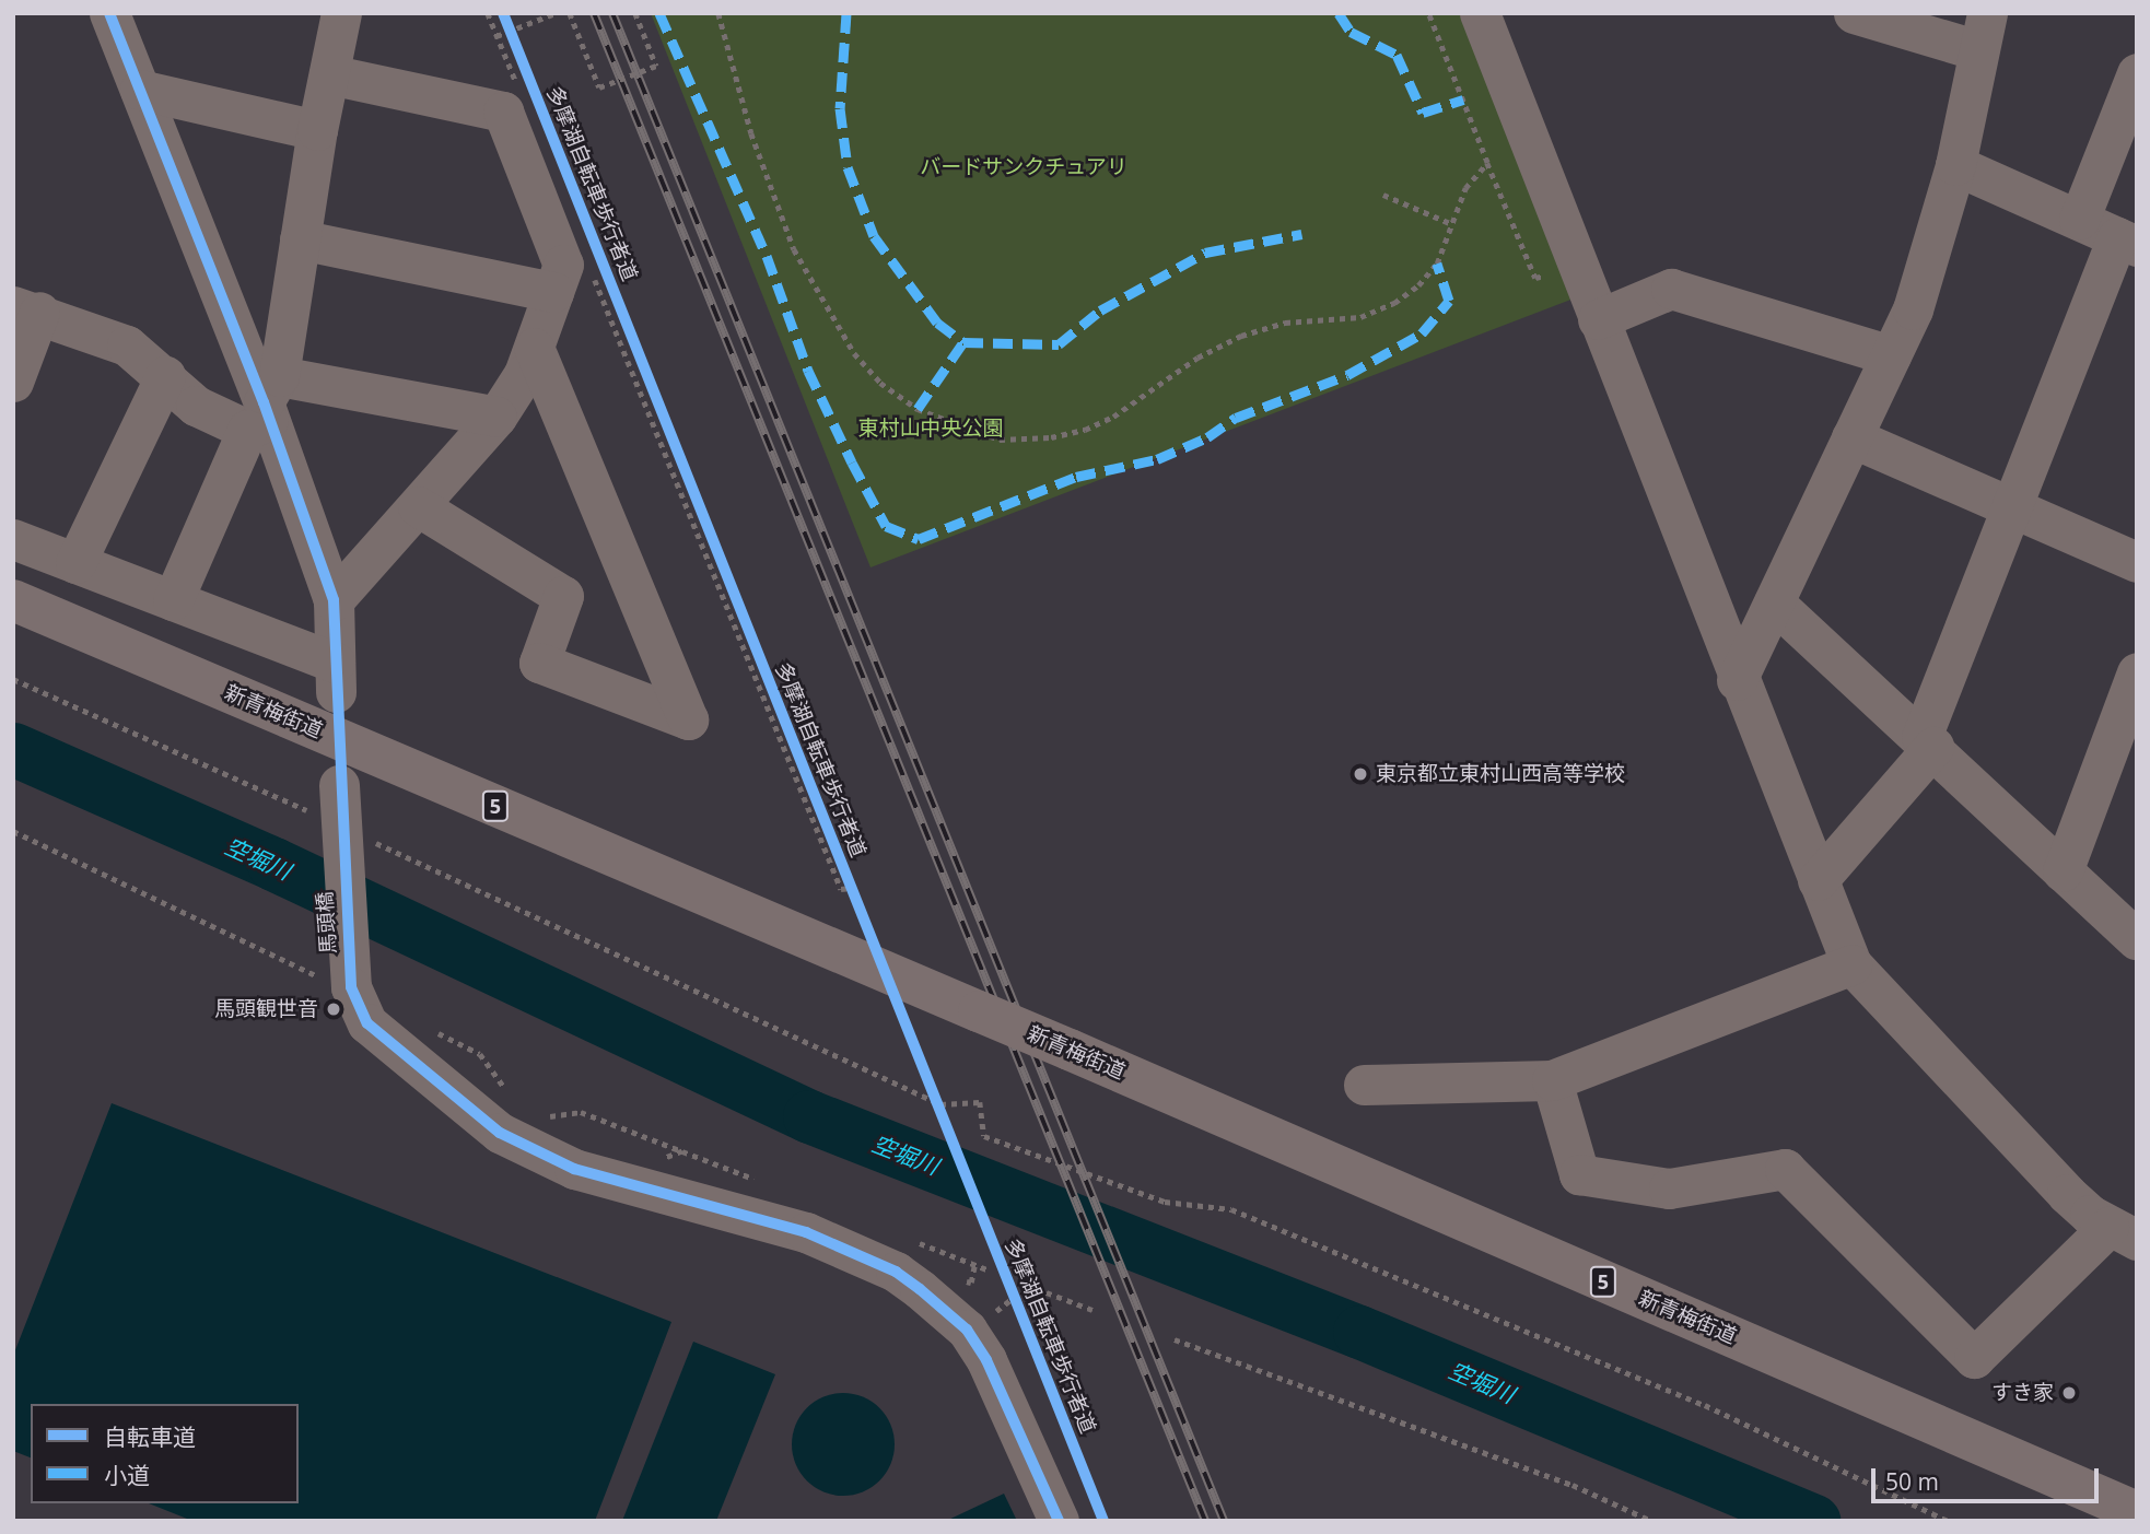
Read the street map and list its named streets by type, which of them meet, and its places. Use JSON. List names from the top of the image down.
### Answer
{
  "streets": {
    "main road": ["新青梅街道", "5"],
    "street": ["馬頭橋"],
    "cycle path": ["多摩湖自転車歩行者道"]
  },
  "water": ["空堀川"],
  "parks": ["バードサンクチュアリ", "東村山中央公園"],
  "places": ["東京都立東村山西高等学校", "馬頭観世音", "すき家"],
  "legend": ["自転車道", "小道"],
  "scale_bar": "50 m"
}
